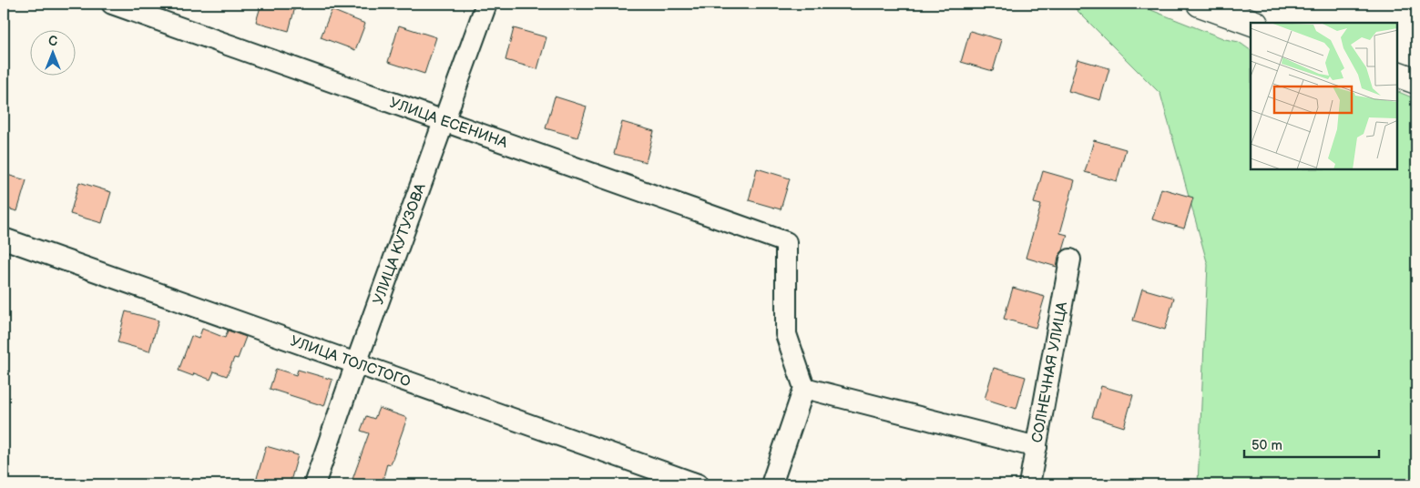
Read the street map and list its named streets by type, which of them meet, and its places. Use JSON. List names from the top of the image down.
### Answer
{
  "streets": {
    "street": [
      "УЛИЦА ЕСЕНИНА",
      "УЛИЦА КУТУЗОВА",
      "УЛИЦА ТОЛСТОГО",
      "СОЛНЕЧНАЯ УЛИЦА"
    ]
  },
  "crossings": [
    ["УЛИЦА ЕСЕНИНА", "УЛИЦА КУТУЗОВА"],
    ["УЛИЦА КУТУЗОВА", "УЛИЦА ТОЛСТОГО"]
  ],
  "scale_bar": "50 m",
  "north": "top"
}
